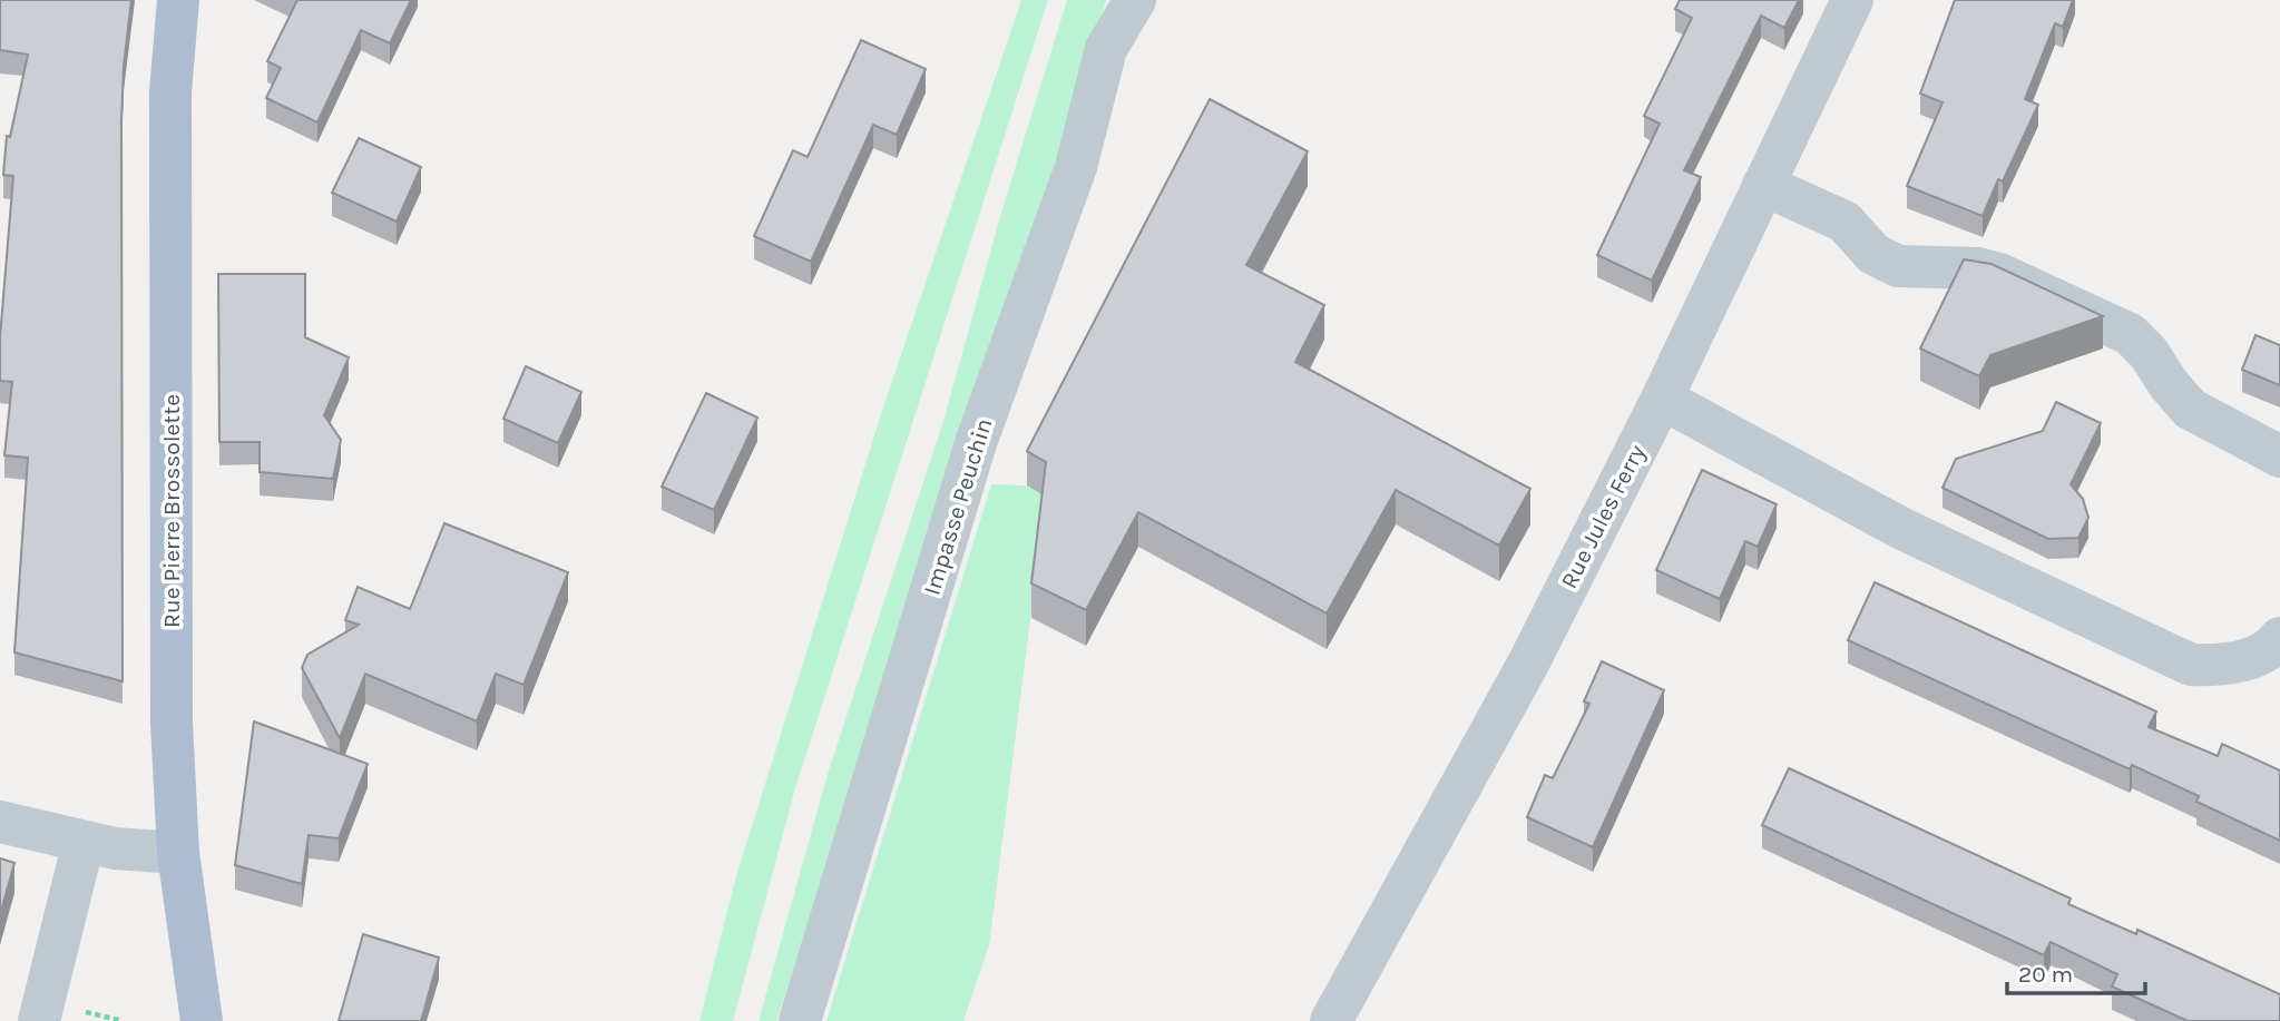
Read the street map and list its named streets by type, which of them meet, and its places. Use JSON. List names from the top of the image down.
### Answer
{
  "streets": {
    "main road": ["Rue Pierre Brossolette"],
    "street": ["Impasse Peuchin", "Rue Jules Ferry"]
  },
  "scale_bar": "20 m"
}
